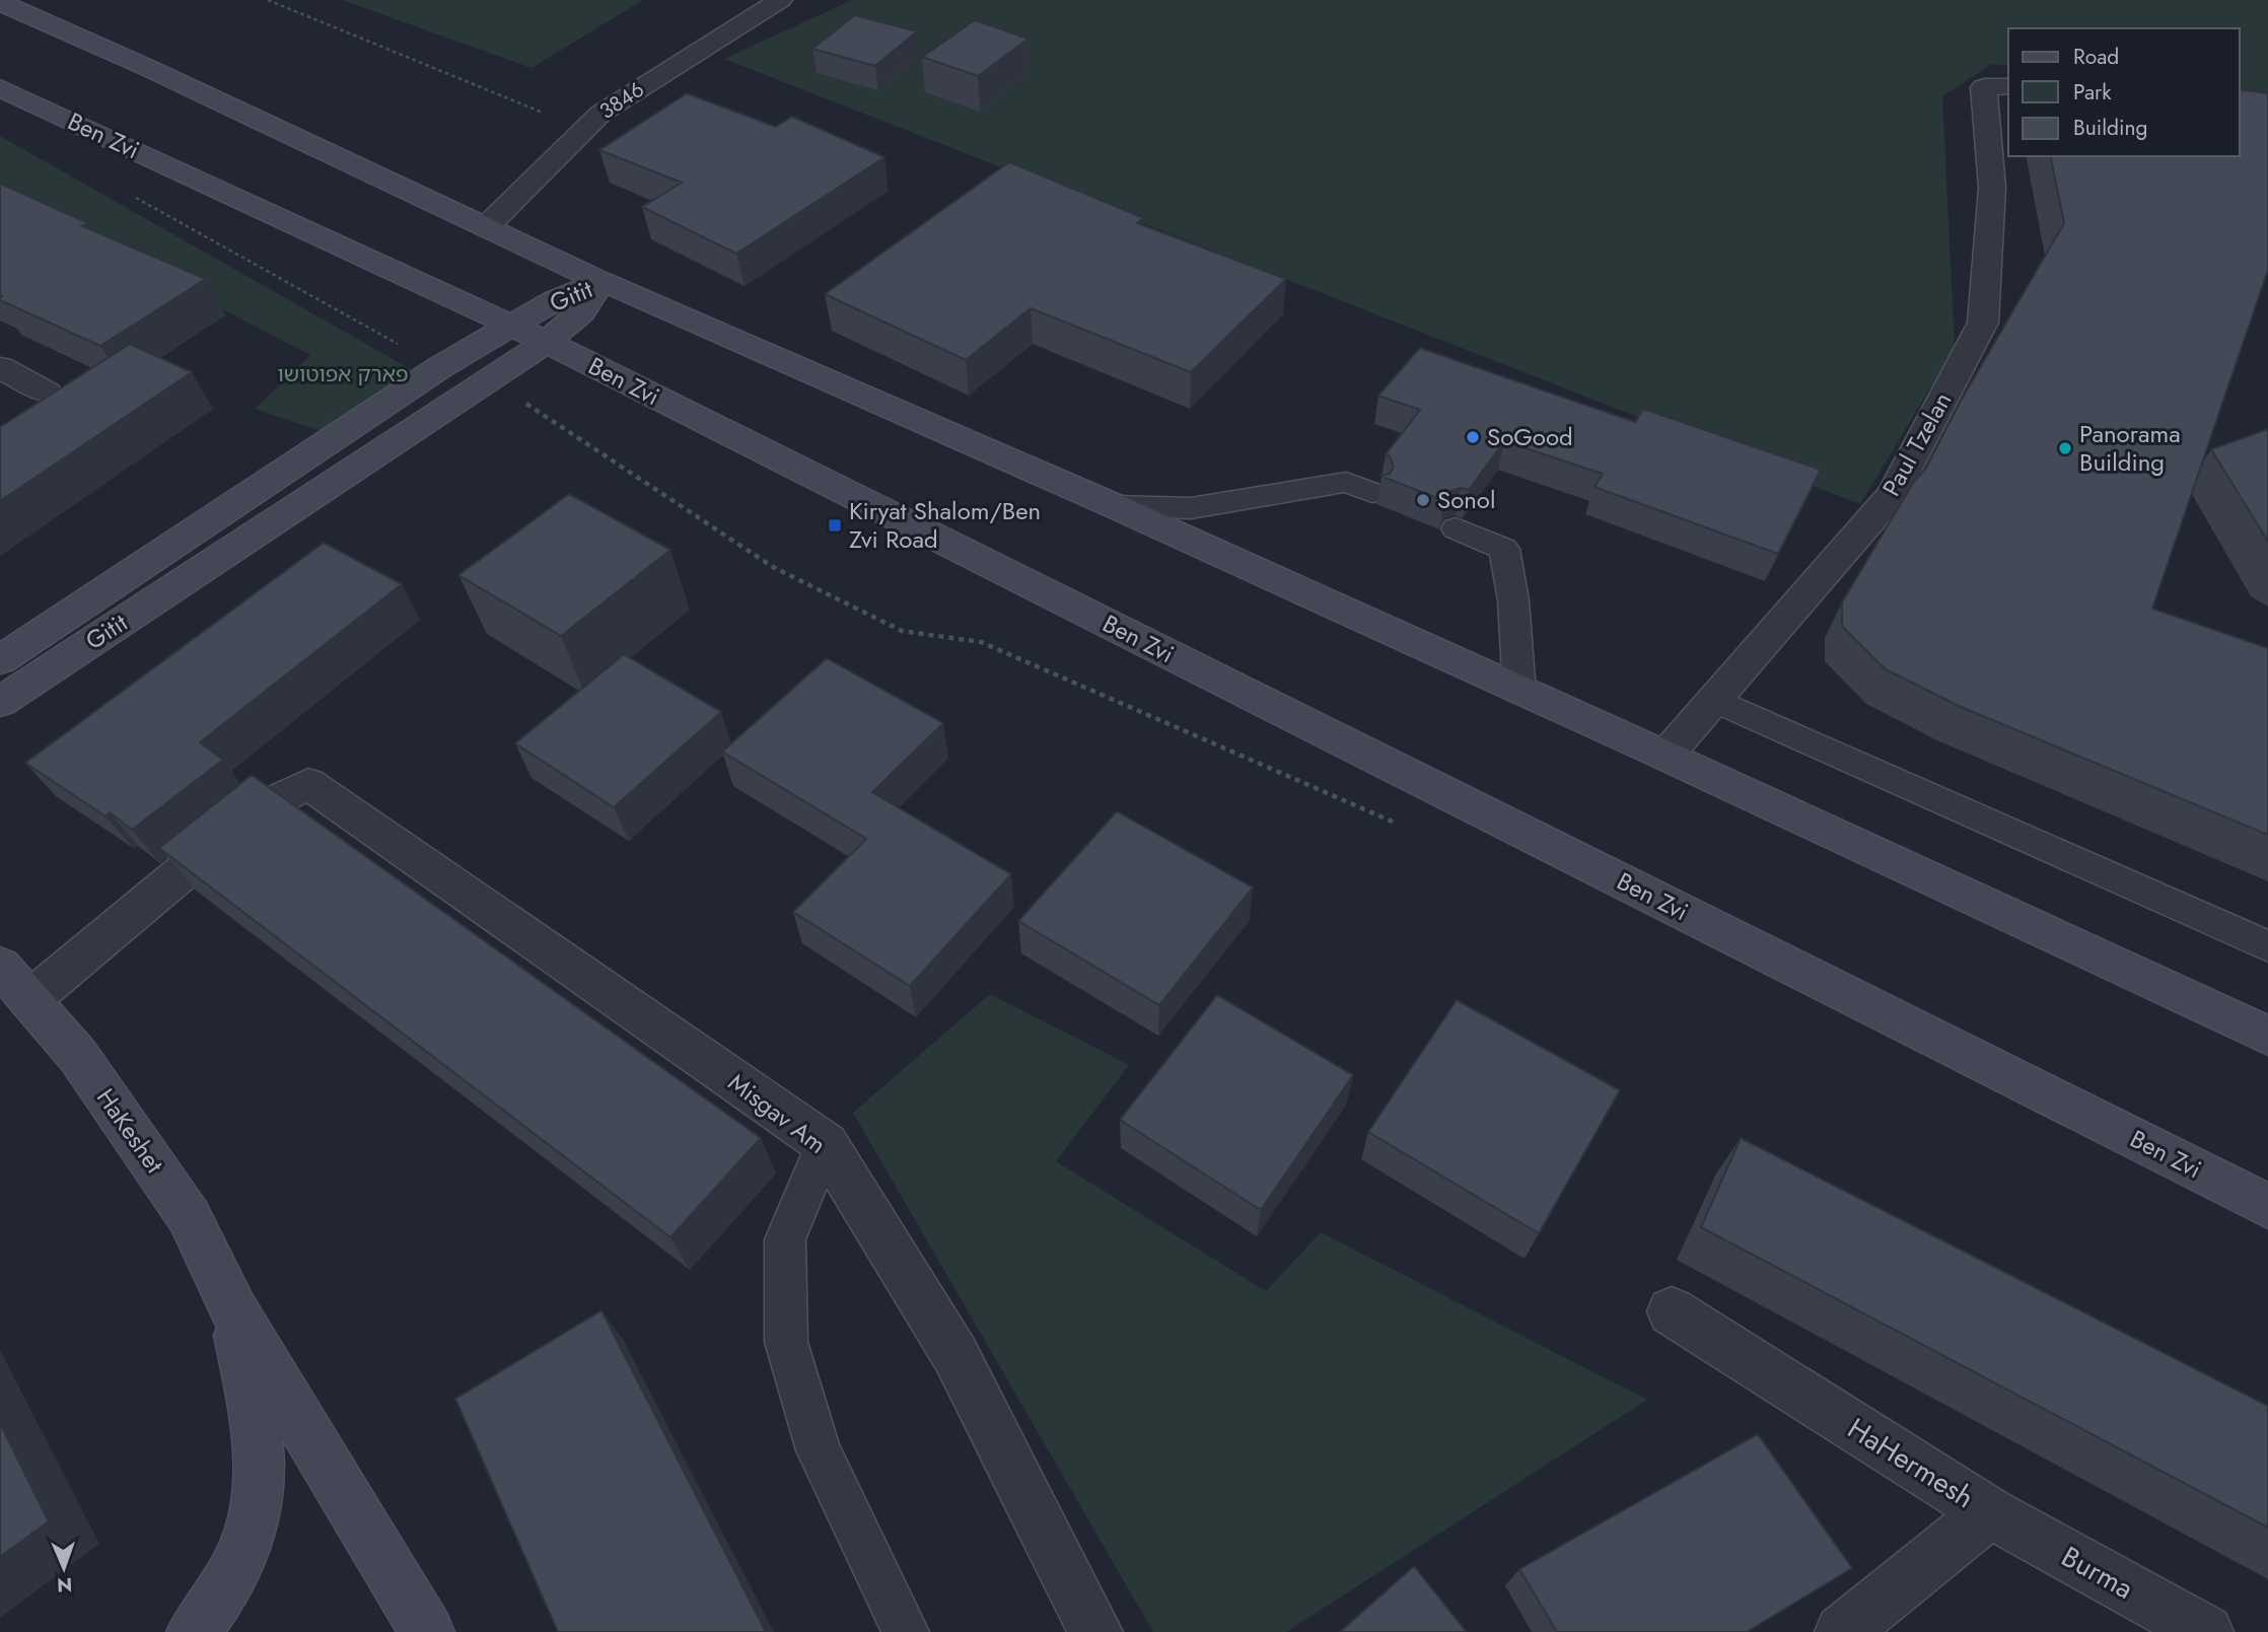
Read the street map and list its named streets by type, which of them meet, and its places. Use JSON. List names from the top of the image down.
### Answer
{
  "streets": {
    "main road": ["Ben Zvi", "Gitit", "HaKeshet"],
    "street": [
      "3846",
      "Paul Tzelan",
      "Misgav Am",
      "HaHermesh",
      "Burma"
    ]
  },
  "crossings": [
    ["Ben Zvi", "Gitit"],
    ["Misgav Am", "HaKeshet"],
    ["HaHermesh", "Burma"]
  ],
  "parks": ["פארק אפוטושו"],
  "places": {
    "other": ["SoGood", "Panorama Building", "Sonol"],
    "transit": ["Kiryat Shalom/Ben Zvi Road"]
  },
  "legend": ["Road", "Park", "Building"],
  "north": "bottom"
}
